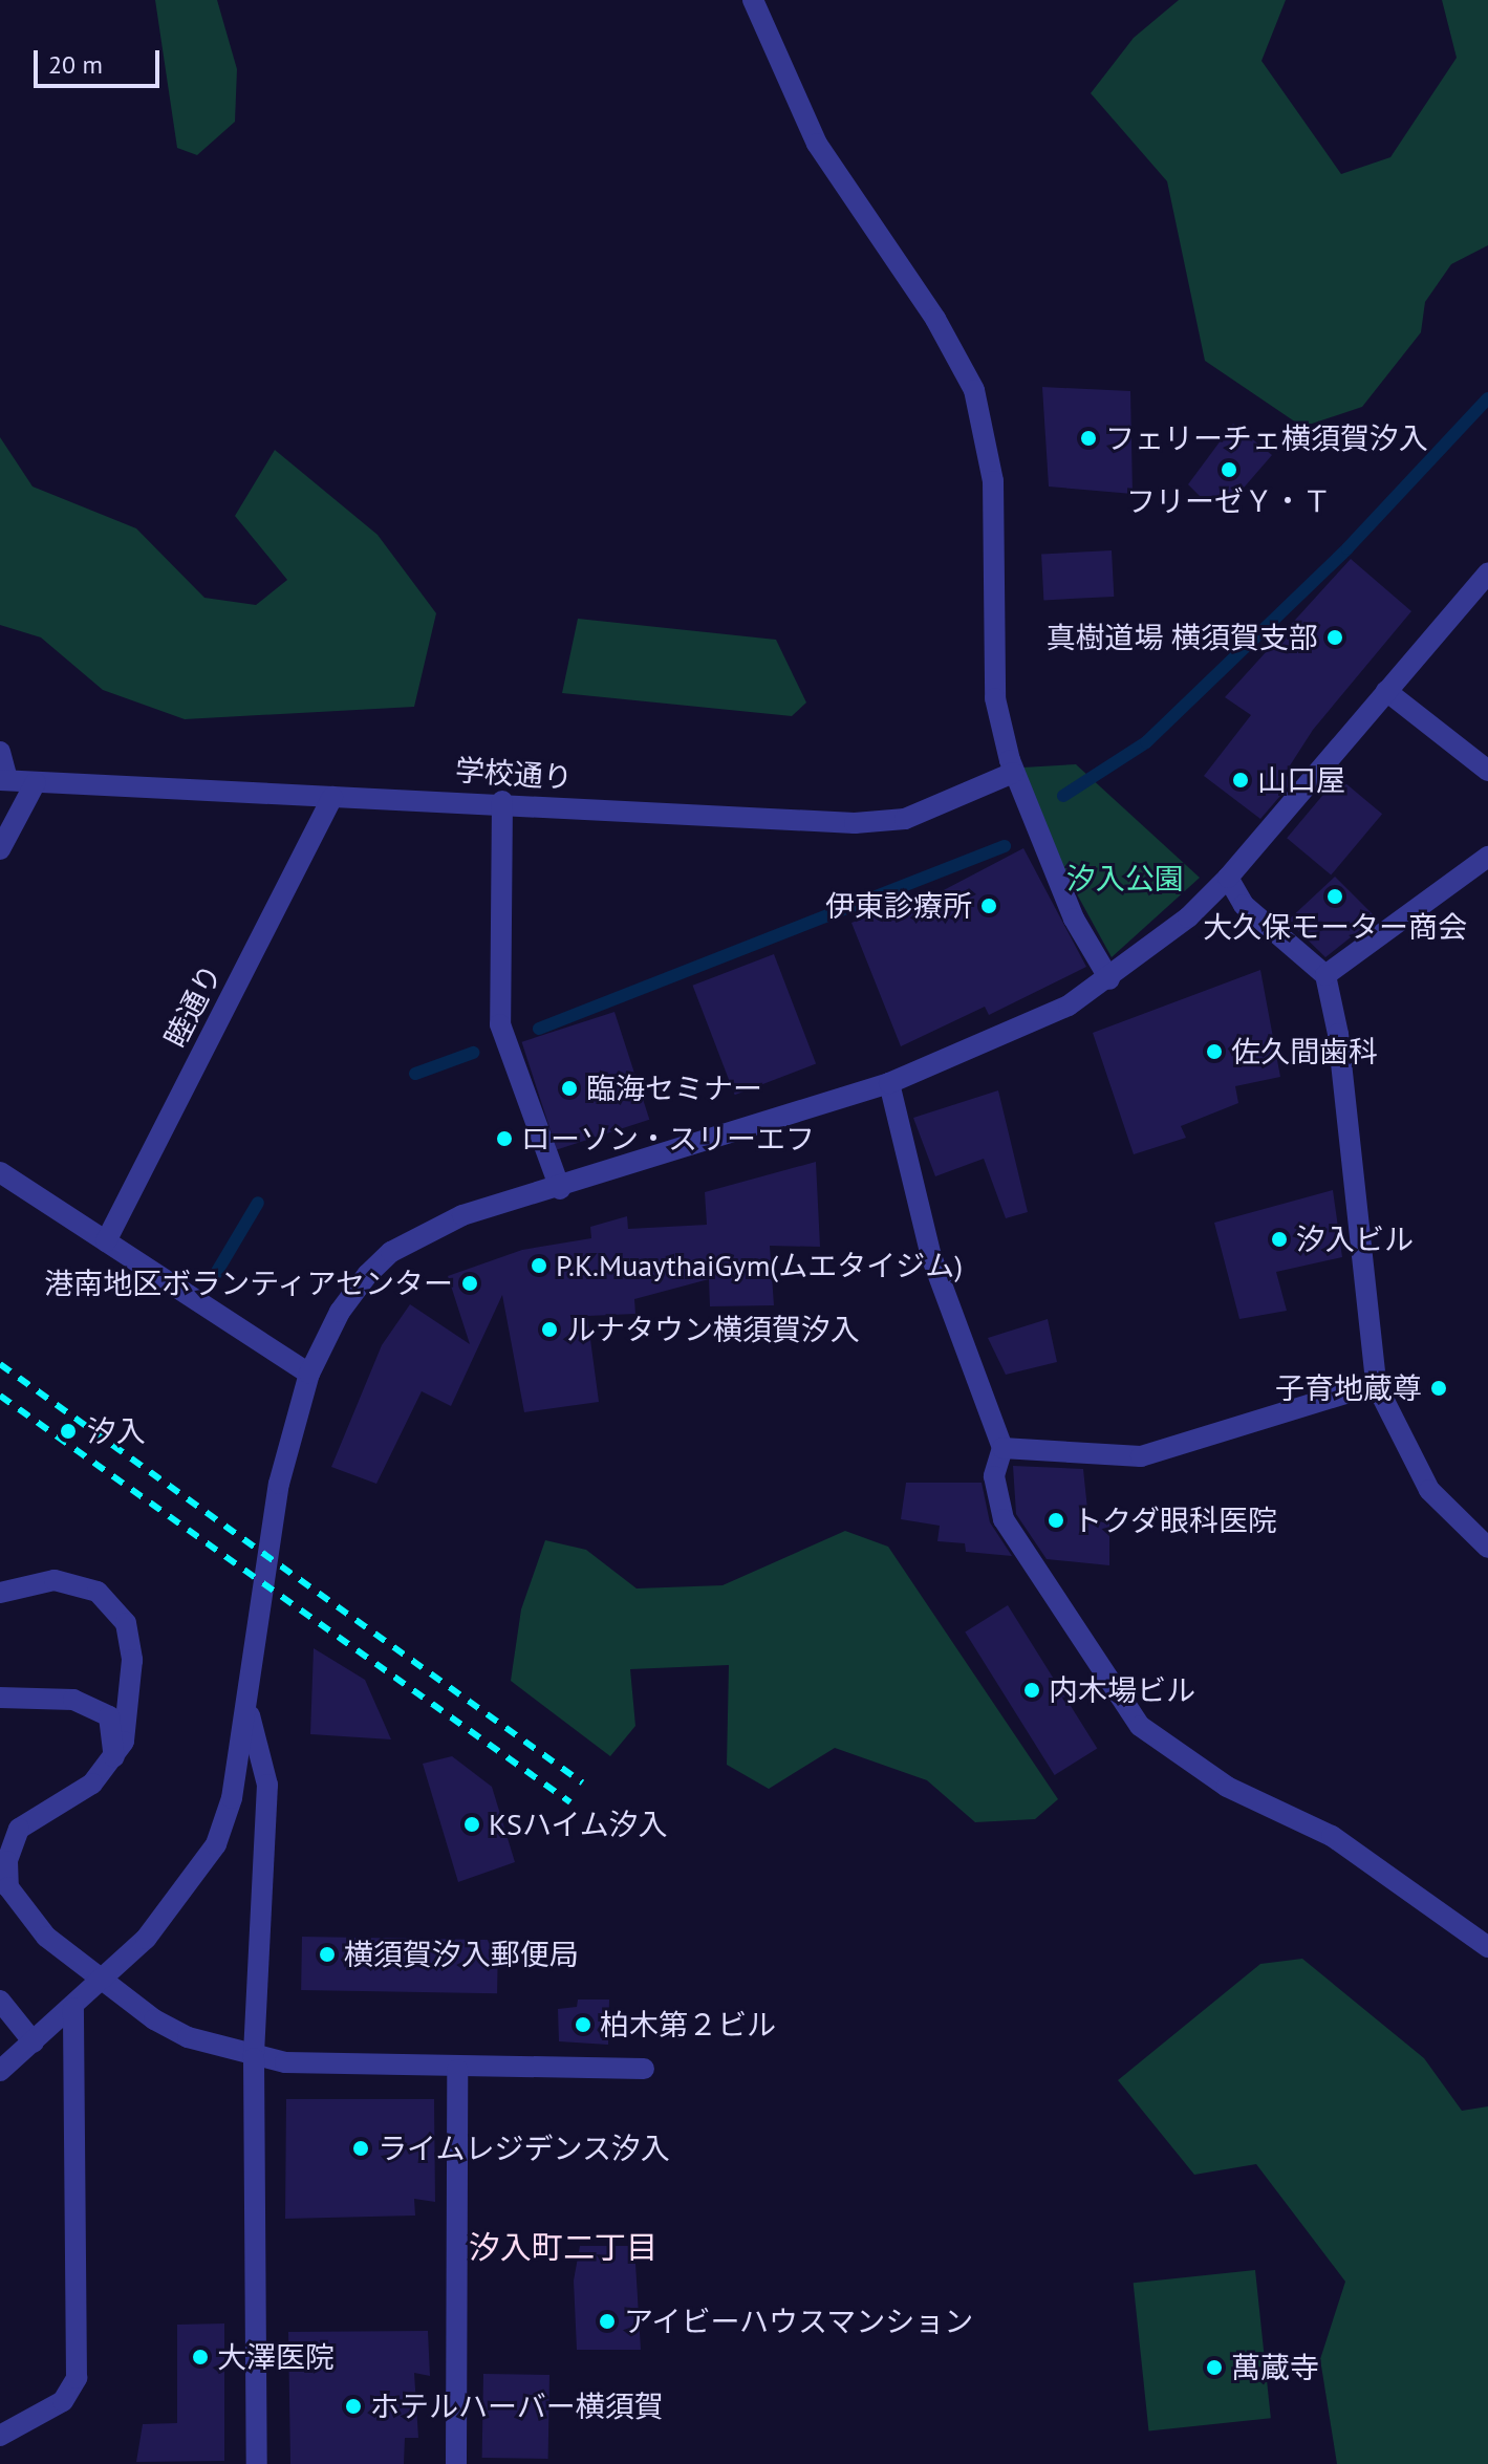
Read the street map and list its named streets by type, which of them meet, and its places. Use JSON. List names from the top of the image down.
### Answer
{
  "streets": {
    "street": ["学校通り", "睦通り"]
  },
  "crossings": [
    ["学校通り", "睦通り"]
  ],
  "districts": ["汐入町二丁目"],
  "parks": ["汐入公園"],
  "places": [
    "フェリーチェ横須賀汐入",
    "フリーゼＹ・Ｔ",
    "真樹道場 横須賀支部",
    "山口屋",
    "大久保モーター商会",
    "伊東診療所",
    "佐久間歯科",
    "臨海セミナー",
    "ローソン・スリーエフ",
    "汐入ビル",
    "P.K.MuaythaiGym(ムエタイジム)",
    "港南地区ボランティアセンター",
    "ルナタウン横須賀汐入",
    "子育地蔵尊",
    "汐入",
    "トクダ眼科医院",
    "内木場ビル",
    "KSハイム汐入",
    "横須賀汐入郵便局",
    "柏木第２ビル",
    "ライムレジデンス汐入",
    "アイビーハウスマンション",
    "大澤医院",
    "萬蔵寺",
    "ホテルハーバー横須賀"
  ],
  "scale_bar": "20 m"
}
